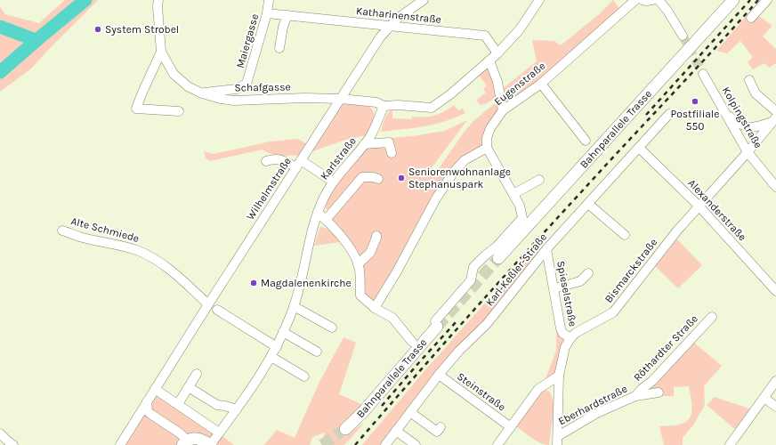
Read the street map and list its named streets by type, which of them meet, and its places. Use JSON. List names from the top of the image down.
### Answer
{
  "streets": {
    "main road": ["Bahnparallele Trasse"],
    "street": [
      "Katharinenstraße",
      "Maiergasse",
      "Eugenstraße",
      "Schafgasse",
      "Kolpingstraße",
      "Karlstraße",
      "Wilhelmstraße",
      "Alexanderstraße",
      "Alte Schmiede",
      "Karl-Keßler-Straße",
      "Bismarckstraße",
      "Spieselstraße",
      "Röthardter Straße",
      "Steinstraße",
      "Eberhardstraße"
    ]
  },
  "crossings": [
    ["Katharinenstraße", "Maiergasse"],
    ["Katharinenstraße", "Wilhelmstraße"],
    ["Maiergasse", "Schafgasse"],
    ["Schafgasse", "Karlstraße"],
    ["Schafgasse", "Wilhelmstraße"],
    ["Kolpingstraße", "Bismarckstraße"],
    ["Wilhelmstraße", "Alte Schmiede"],
    ["Alexanderstraße", "Karl-Keßler-Straße"],
    ["Alexanderstraße", "Bismarckstraße"],
    ["Karl-Keßler-Straße", "Spieselstraße"],
    ["Karl-Keßler-Straße", "Steinstraße"],
    ["Bismarckstraße", "Spieselstraße"],
    ["Röthardter Straße", "Eberhardstraße"]
  ],
  "places": [
    "System Strobel",
    "Postfiliale 550",
    "Seniorenwohnanlage Stephanuspark",
    "Magdalenenkirche"
  ]
}
